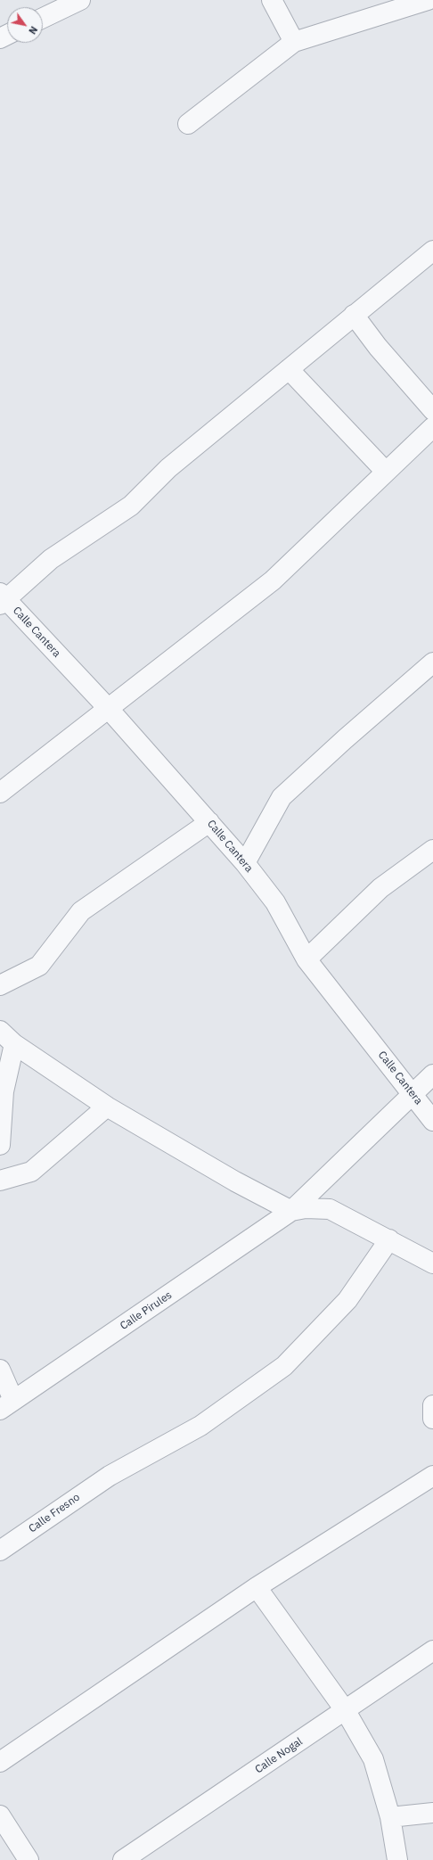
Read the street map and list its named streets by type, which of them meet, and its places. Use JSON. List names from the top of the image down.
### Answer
{
  "streets": {
    "street": [
      "Calle Cantera",
      "Calle Pirules",
      "Calle Fresno",
      "Calle Nogal"
    ]
  },
  "north": "bottom right"
}
